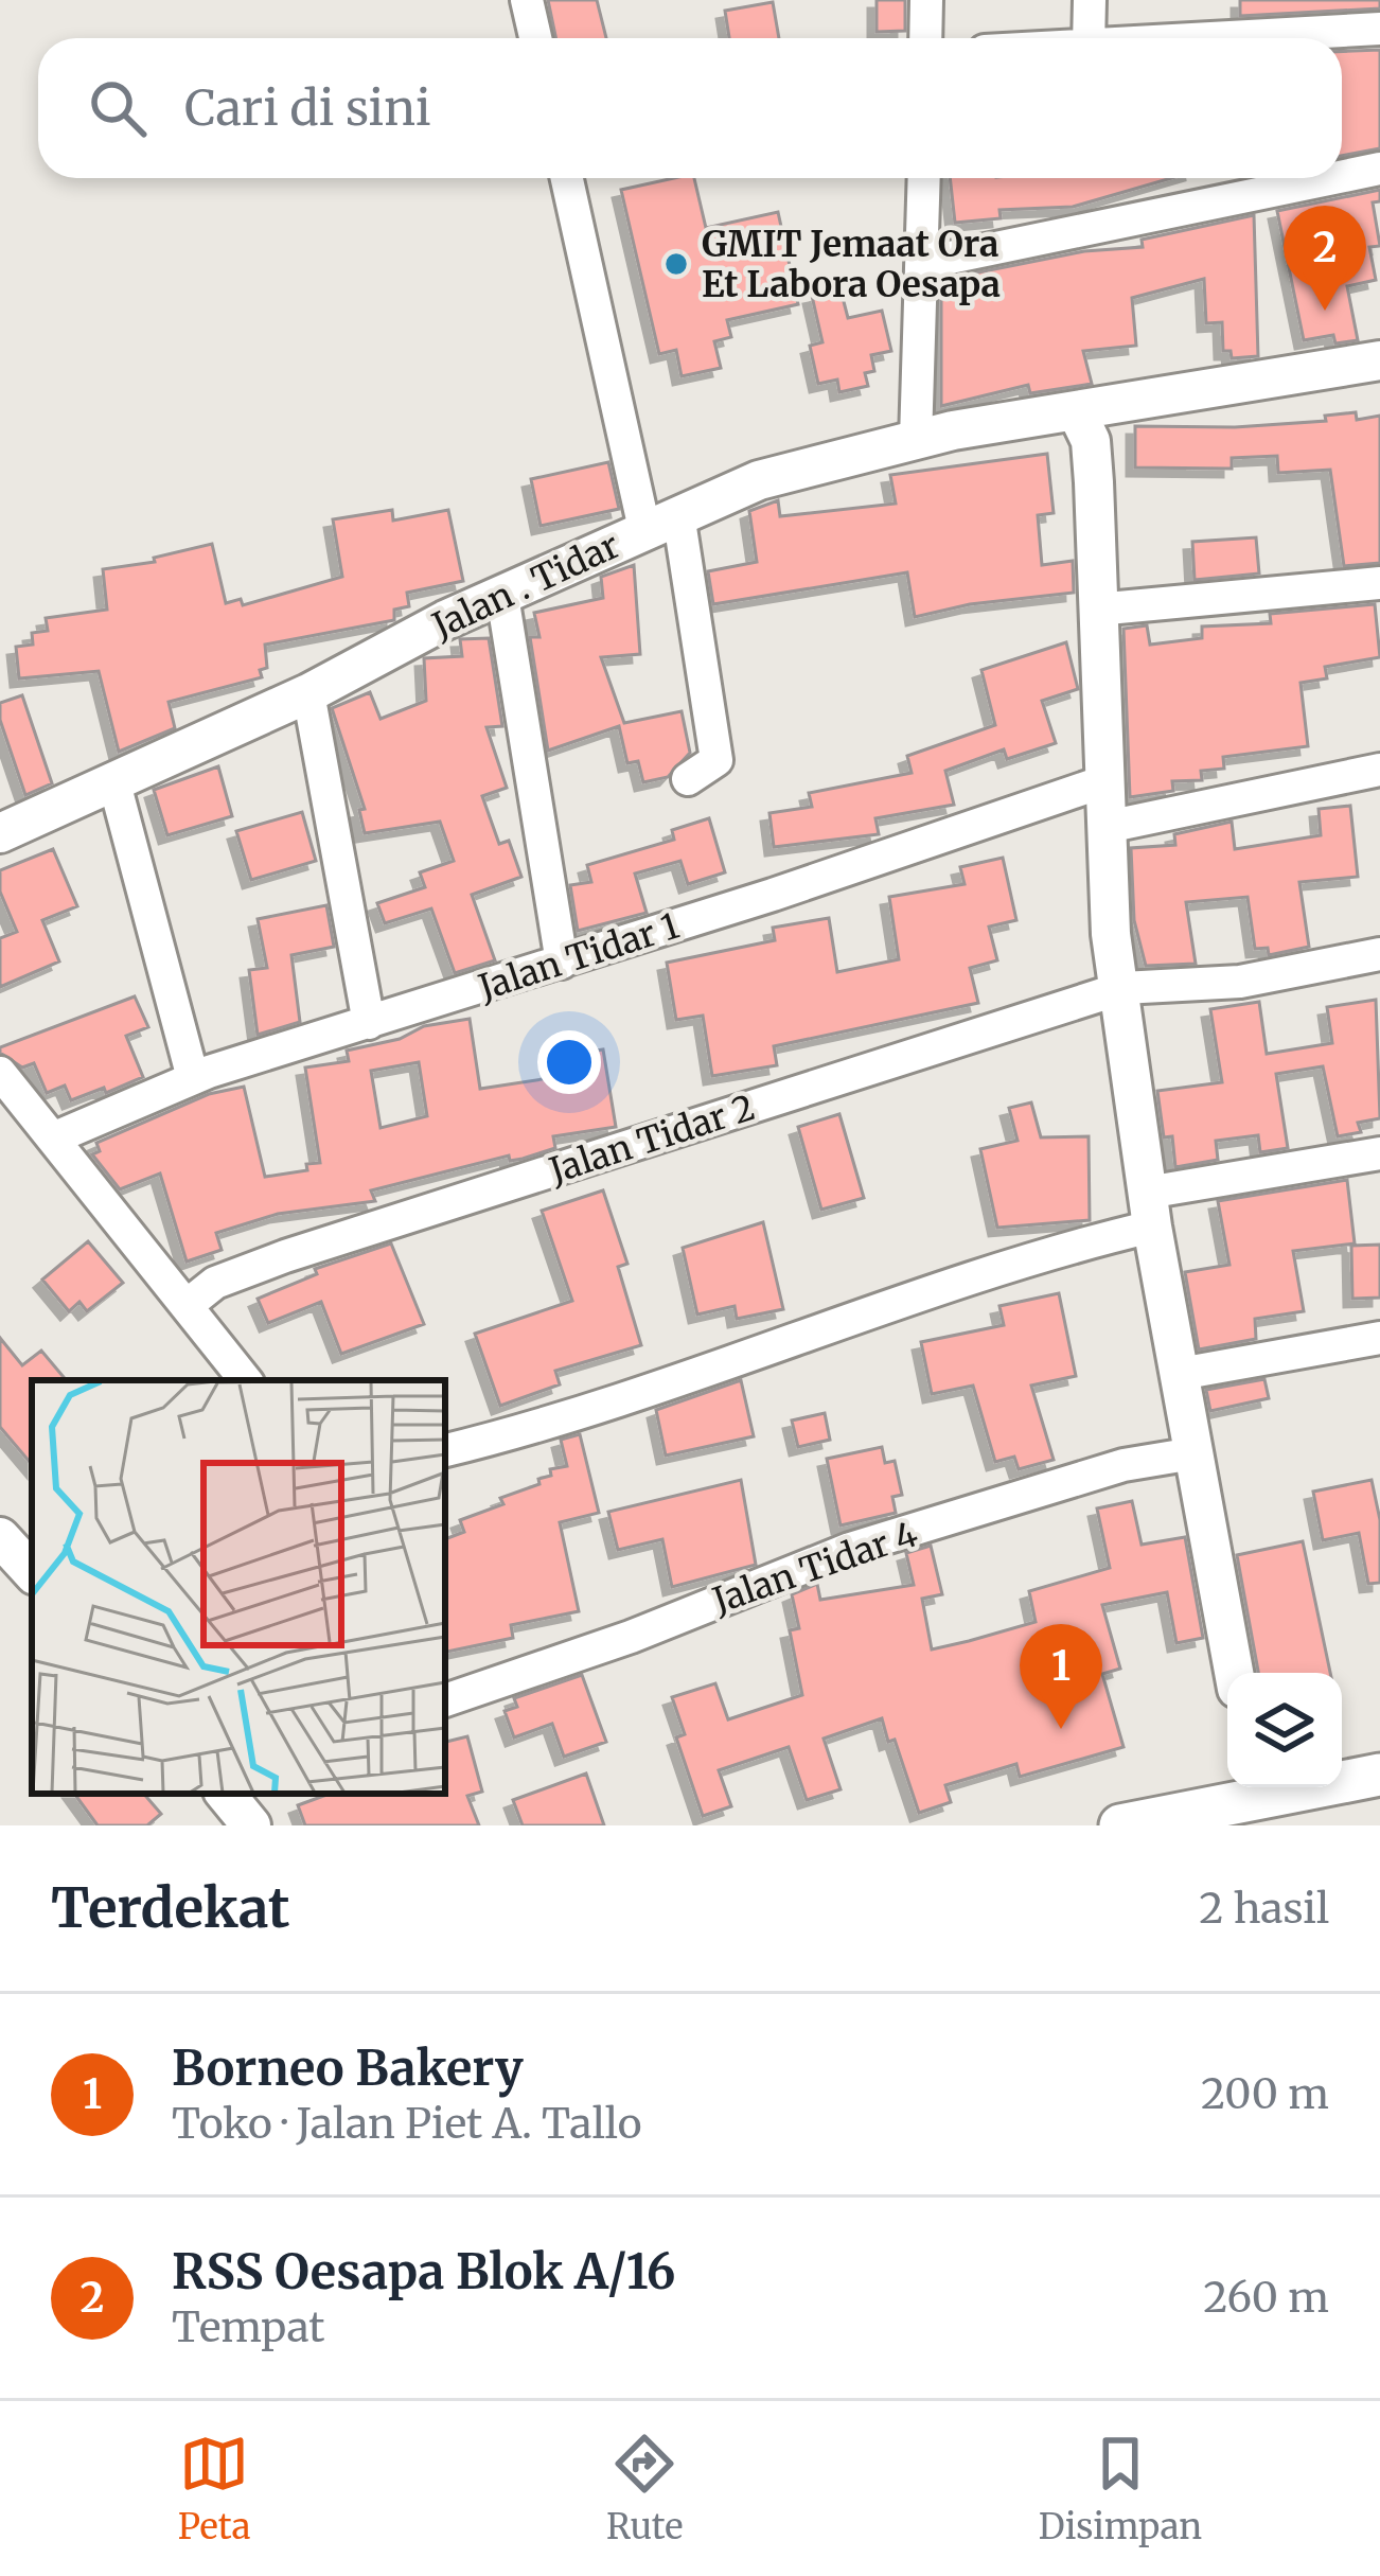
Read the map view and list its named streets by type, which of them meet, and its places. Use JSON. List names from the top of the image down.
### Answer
{
  "streets": {
    "street": [
      "Jalan . Tidar",
      "Jalan Tidar 1",
      "Jalan Tidar 2",
      "Jalan Tidar 4"
    ]
  },
  "places": ["GMIT Jemaat Ora Et Labora Oesapa"],
  "page": {
    "search": "Cari di sini",
    "pins": ["2", "1"],
    "heading": ["Terdekat", "2 hasil"],
    "list": [
      {
        "mark": "1",
        "name": "Borneo Bakery",
        "note": "Toko · Jalan Piet A. Tallo",
        "value": "200 m"
      },
      {
        "mark": "2",
        "name": "RSS Oesapa Blok A/16",
        "note": "Tempat",
        "value": "260 m"
      }
    ],
    "nav": ["Peta", "Rute", "Disimpan"]
  }
}
